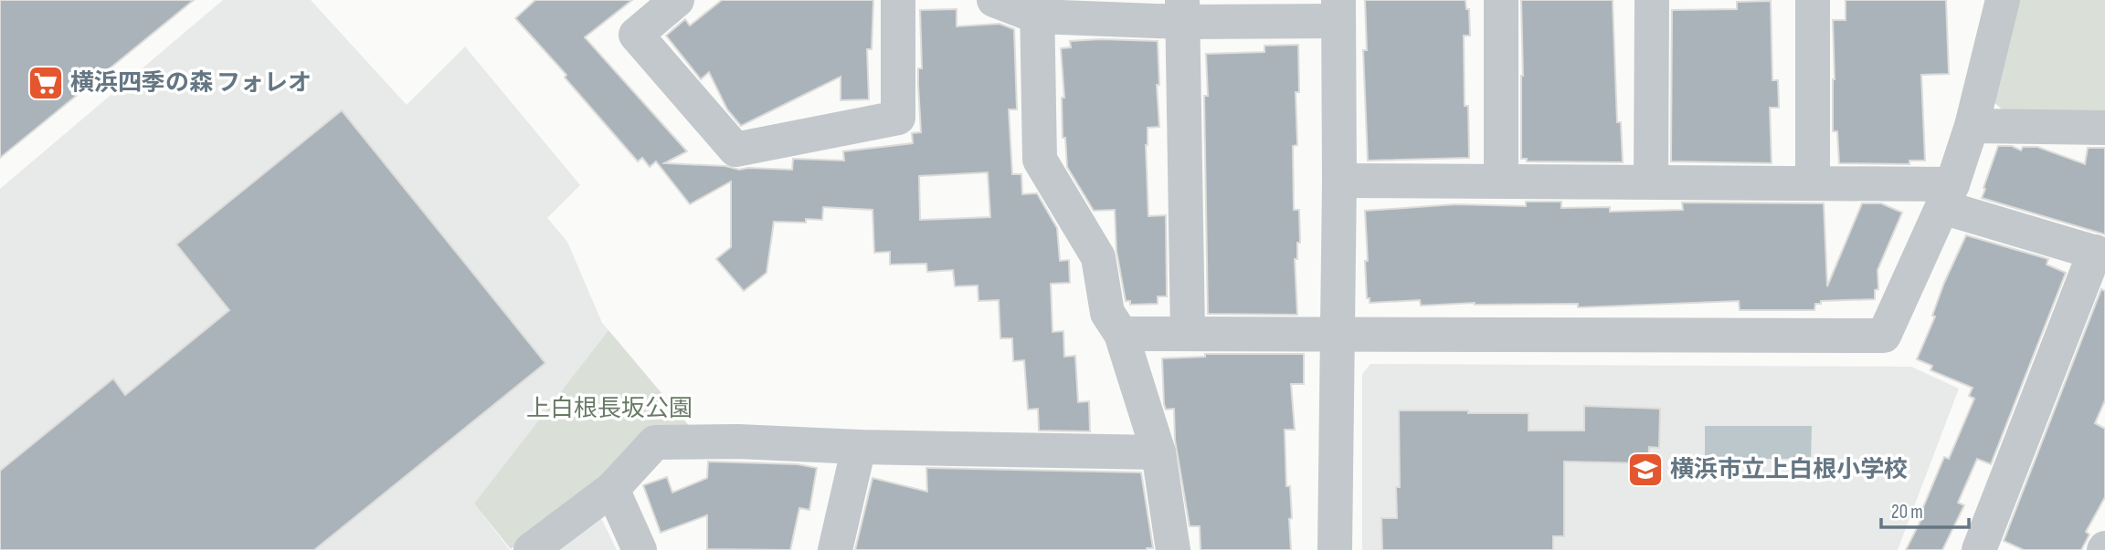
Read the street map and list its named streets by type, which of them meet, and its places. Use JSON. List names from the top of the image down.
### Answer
{
  "parks": ["上白根長坂公園"],
  "places": {
    "supermarket": ["横浜四季の森 フォレオ"],
    "school or university": ["横浜市立上白根小学校"]
  },
  "scale_bar": "20 m"
}
